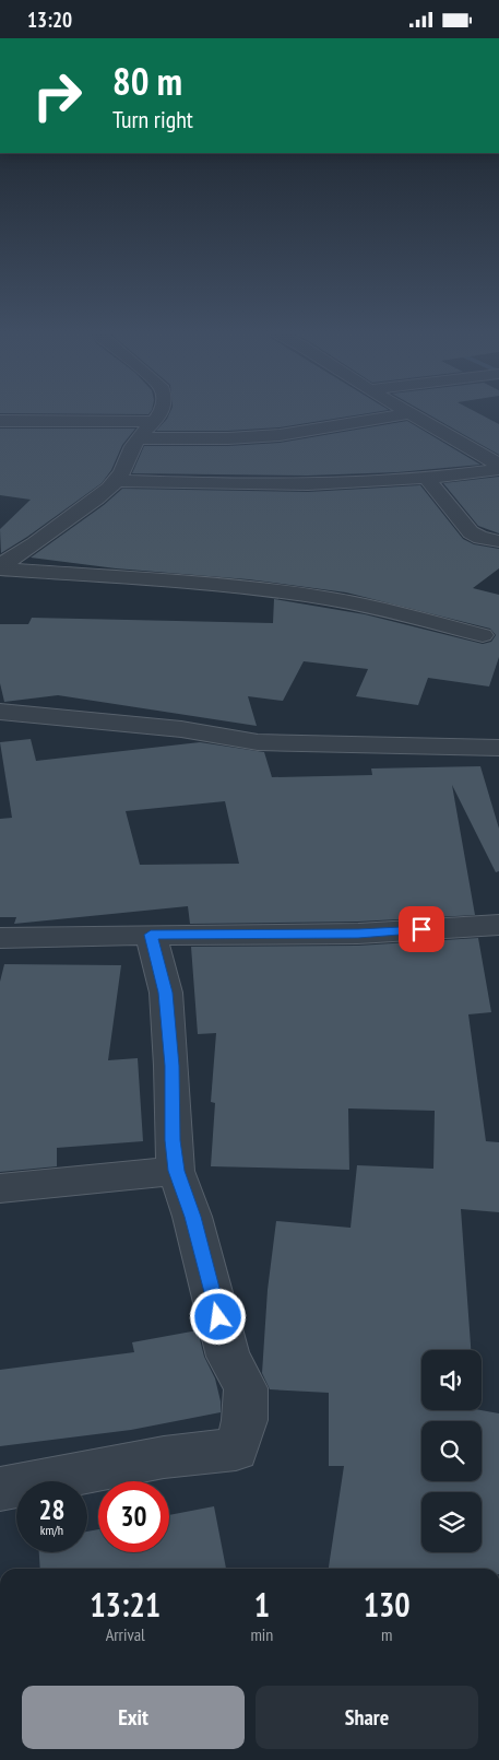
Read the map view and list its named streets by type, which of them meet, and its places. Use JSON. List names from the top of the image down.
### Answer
{
  "page": {
    "status": "13:20",
    "turn": ["80 m", "Turn right"],
    "speed": "28 km/h",
    "limit": "30",
    "eta": [
      "13:21",
      "Arrival",
      "1",
      "min",
      "130",
      "m"
    ],
    "buttons": ["Exit", "Share"]
  }
}
